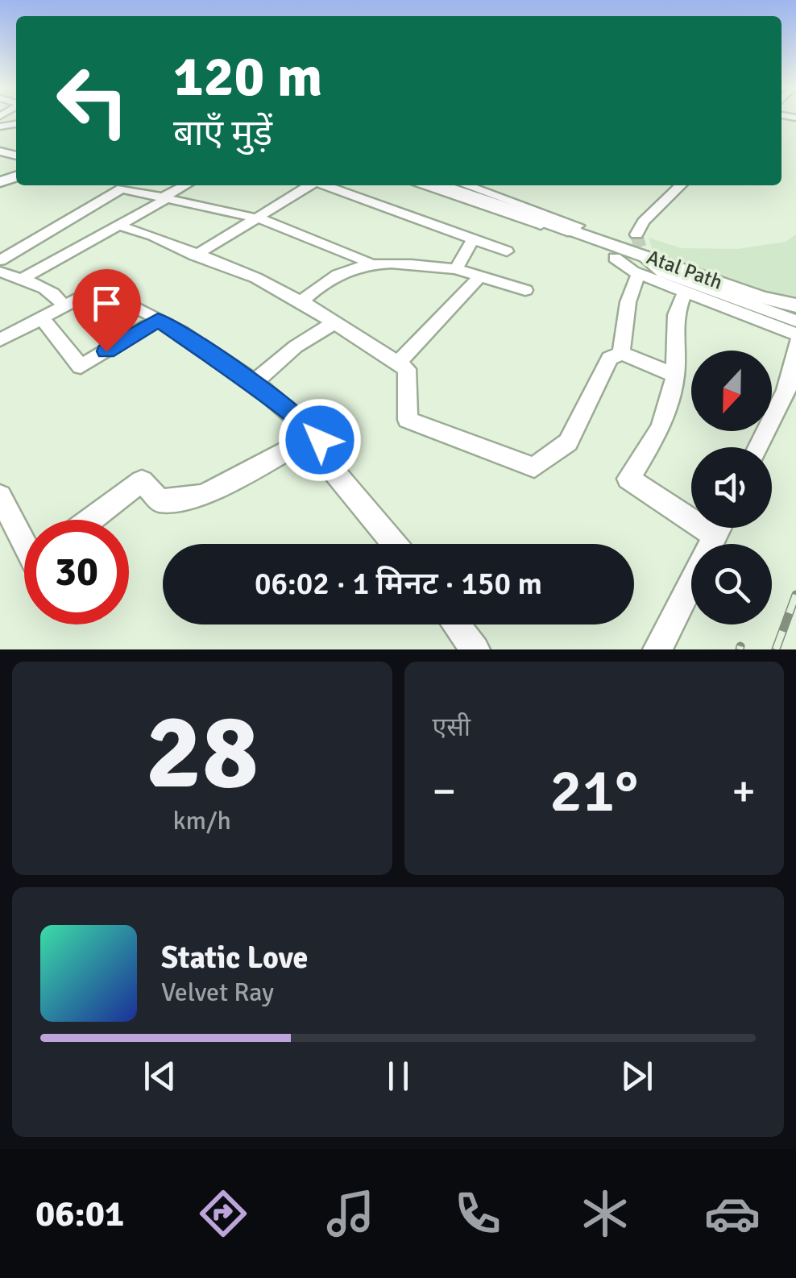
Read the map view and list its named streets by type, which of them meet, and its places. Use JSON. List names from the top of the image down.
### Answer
{
  "streets": {
    "main road": ["Atal Path"]
  },
  "north": "bottom",
  "page": {
    "turn": ["120 m", "बाएँ मुड़ें"],
    "limit": "30",
    "trip": "06:02 · 1 मिनट · 150 m",
    "tile": [
      ["28", "km/h"],
      "एसी"
    ],
    "heat": ["−", "21°", "+"],
    "song": ["Static Love", "Velvet Ray"],
    "tabs": "06:01"
  }
}
